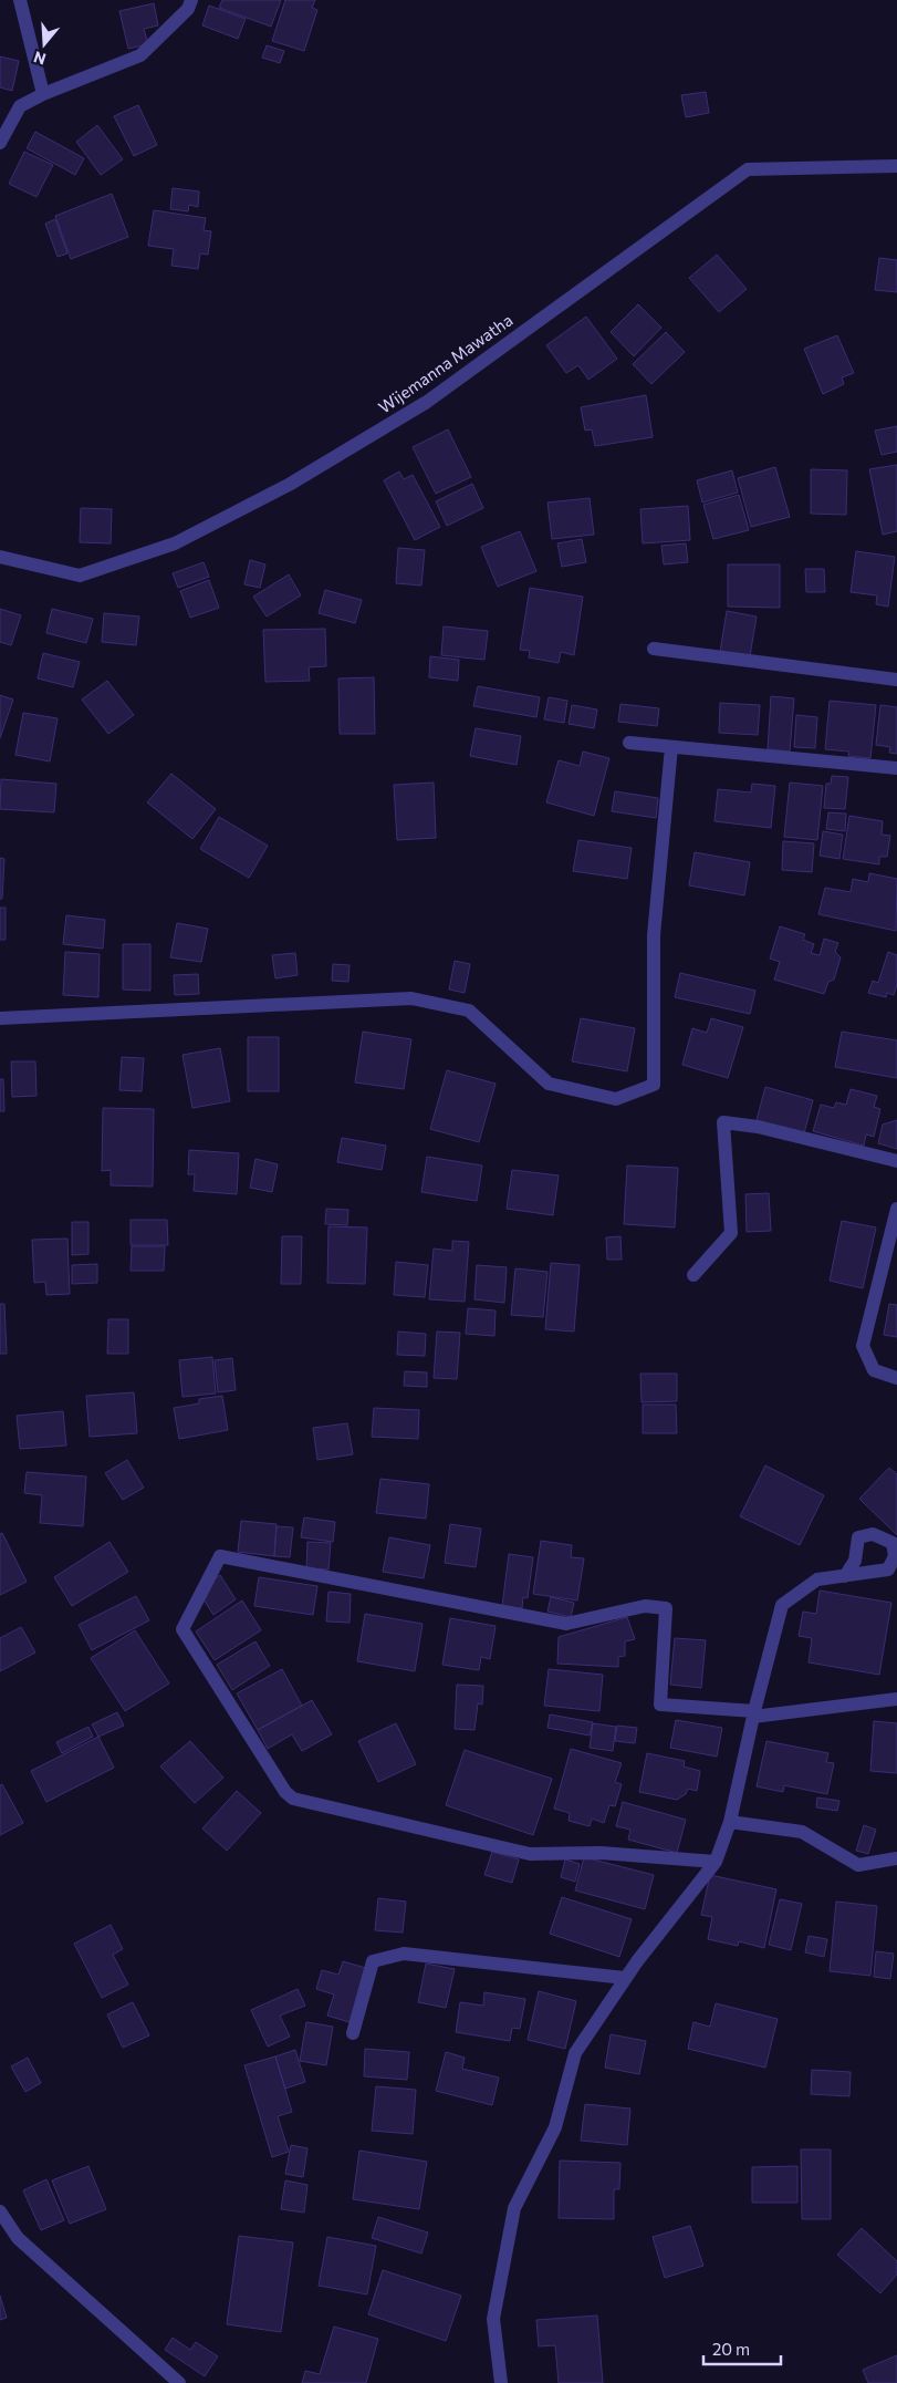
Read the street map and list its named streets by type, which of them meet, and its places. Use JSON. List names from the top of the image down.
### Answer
{
  "streets": {
    "street": ["Wijemanna Mawatha"]
  },
  "scale_bar": "20 m",
  "north": "bottom"
}
